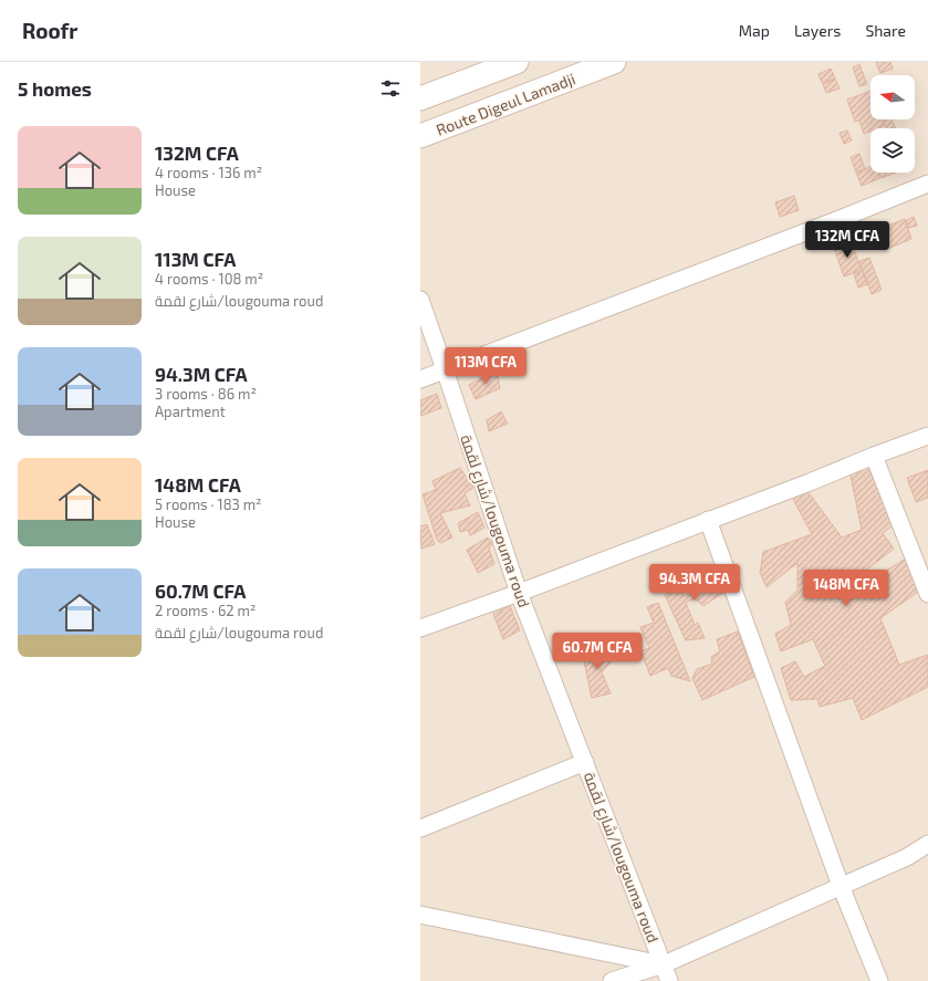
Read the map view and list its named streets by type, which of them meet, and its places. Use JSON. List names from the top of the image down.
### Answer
{
  "streets": {
    "main road": ["Route Digeul Lamadji"],
    "street": ["شارع لقمة/lougouma roud"]
  },
  "north": "left",
  "page": {
    "header": "Roofr",
    "nav": ["Map", "Layers", "Share"],
    "heading": "5 homes",
    "list": [
      {
        "name": "132M CFA",
        "note": "4 rooms · 136 m² · House"
      },
      {
        "name": "113M CFA",
        "note": "4 rooms · 108 m² · شارع لقمة/lougouma roud"
      },
      {
        "name": "94.3M CFA",
        "note": "3 rooms · 86 m² · Apartment"
      },
      {
        "name": "148M CFA",
        "note": "5 rooms · 183 m² · House"
      },
      {
        "name": "60.7M CFA",
        "note": "2 rooms · 62 m² · شارع لقمة/lougouma roud"
      }
    ],
    "price": [
      "132M CFA",
      "113M CFA",
      "94.3M CFA",
      "148M CFA",
      "60.7M CFA"
    ]
  }
}
